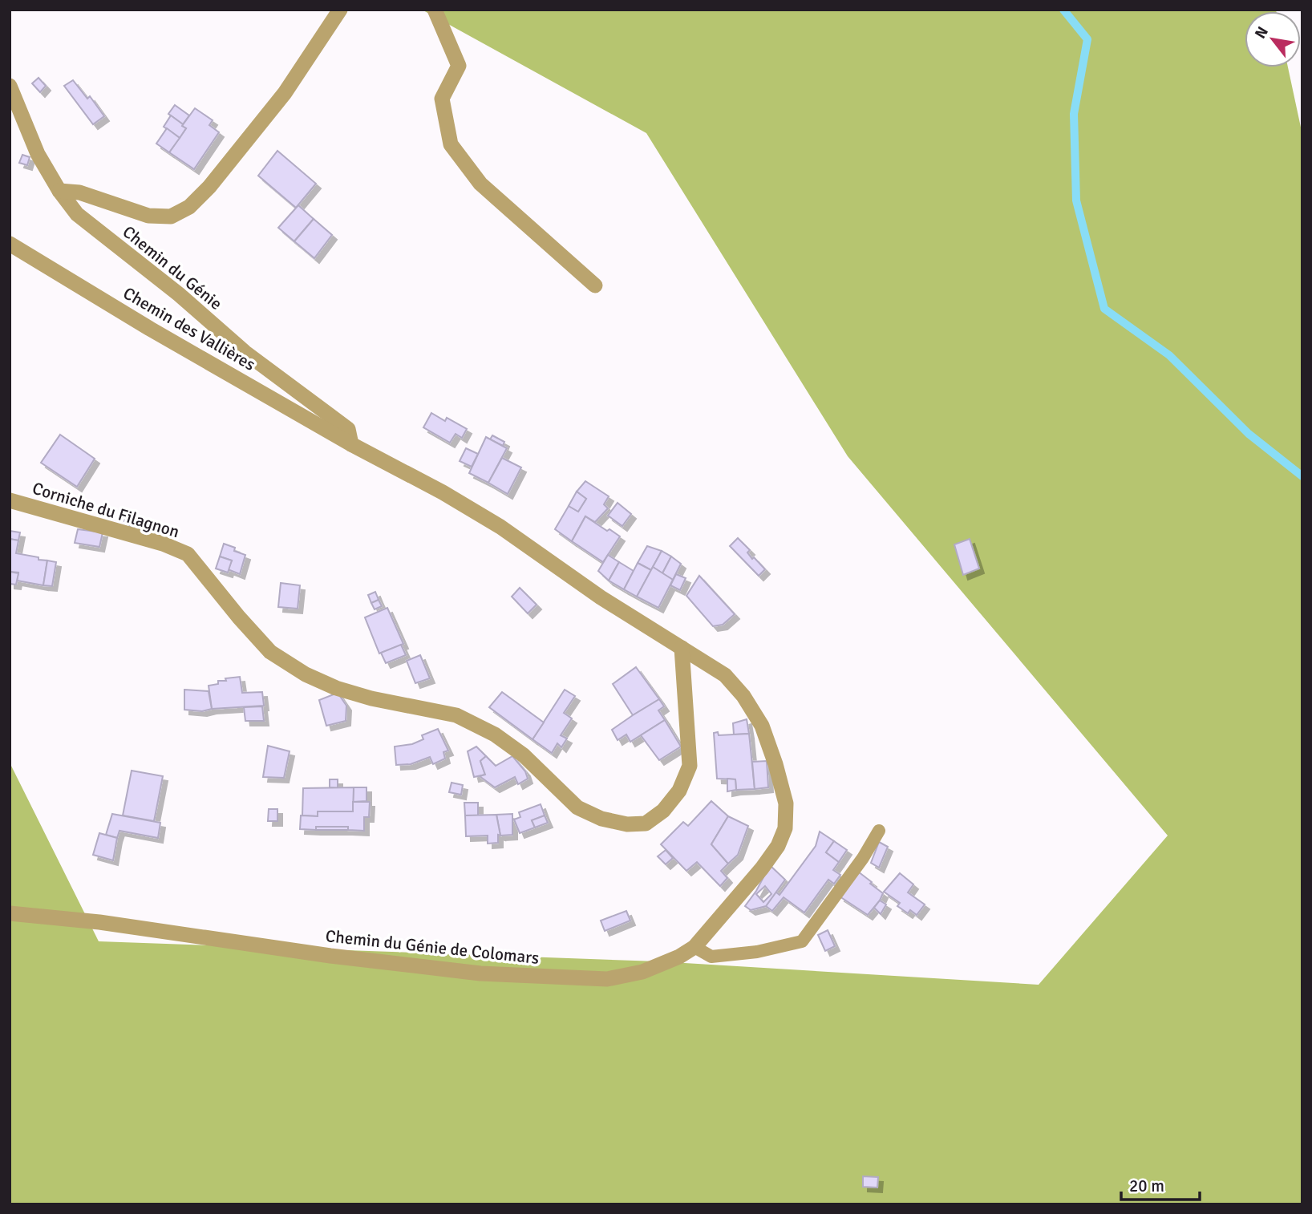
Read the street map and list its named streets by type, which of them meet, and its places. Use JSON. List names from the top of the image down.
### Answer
{
  "streets": {
    "street": [
      "Chemin du Génie",
      "Chemin des Vallières",
      "Corniche du Filagnon",
      "Chemin du Génie de Colomars"
    ]
  },
  "crossings": [
    ["Chemin du Génie", "Chemin des Vallières"],
    ["Chemin du Génie", "Chemin du Génie de Colomars"],
    ["Chemin des Vallières", "Chemin du Génie de Colomars"],
    ["Corniche du Filagnon", "Chemin du Génie de Colomars"]
  ],
  "scale_bar": "20 m",
  "north": "top left"
}
